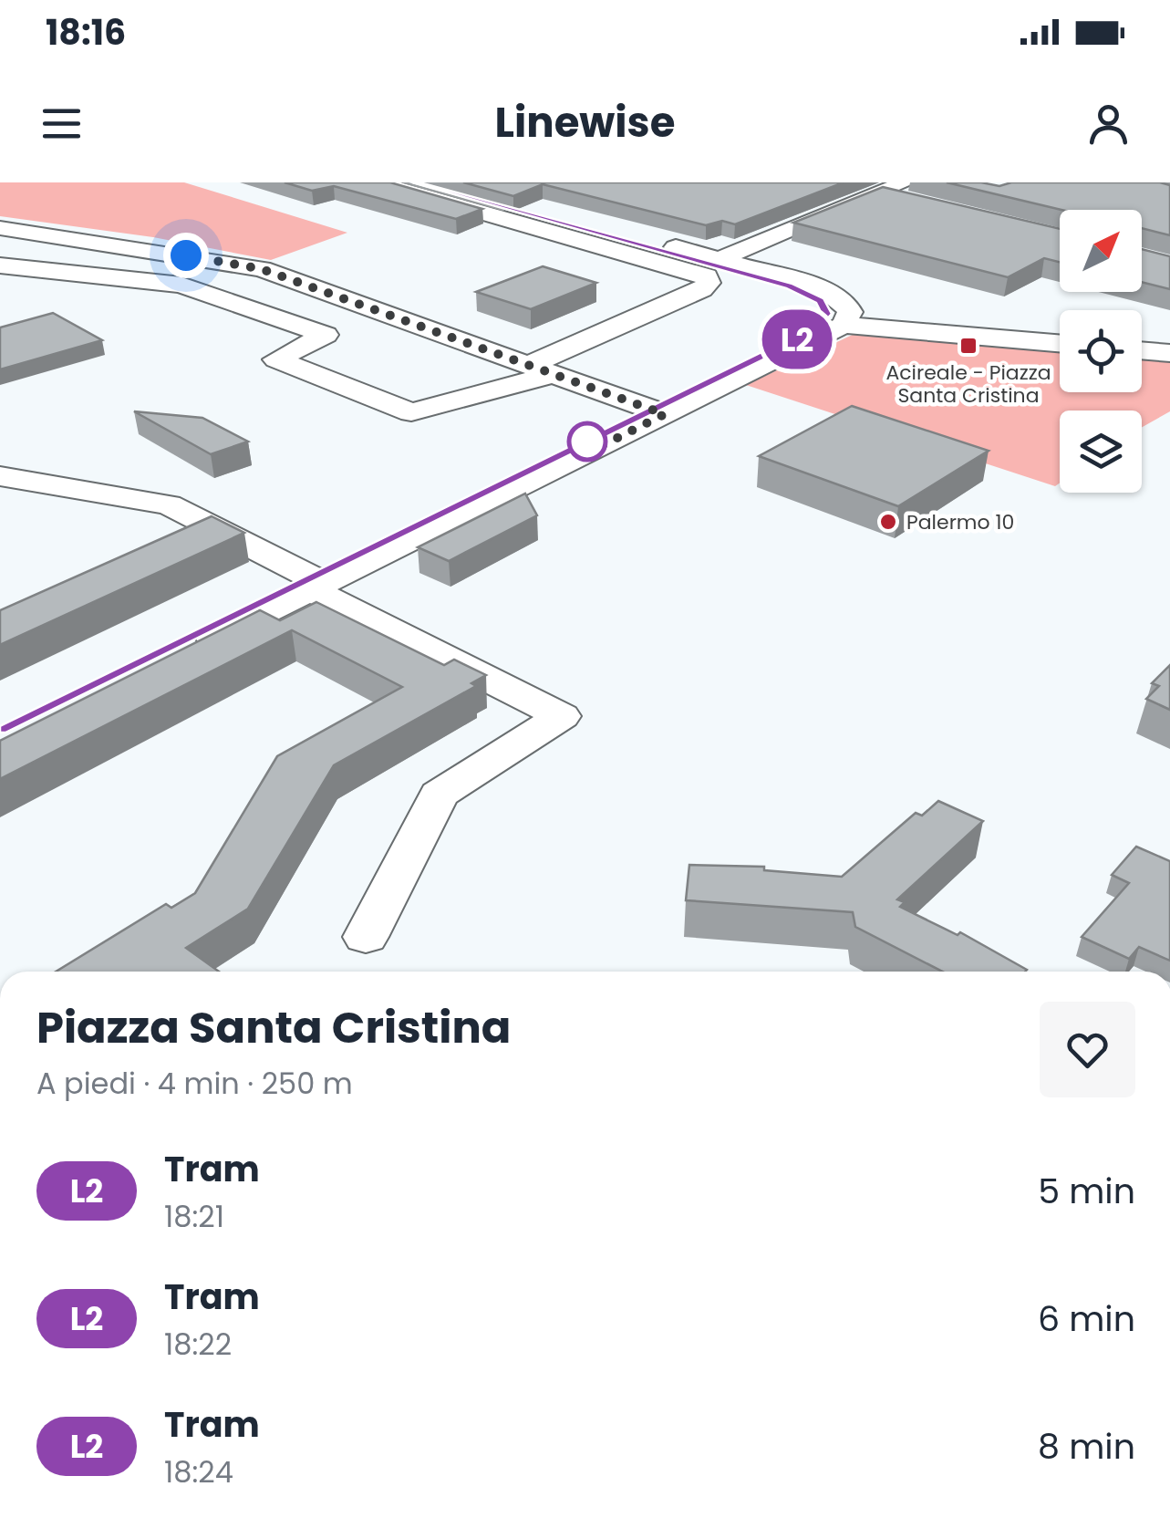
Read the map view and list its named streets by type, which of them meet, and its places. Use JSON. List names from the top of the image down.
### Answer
{
  "places": {
    "transit": ["Acireale - Piazza Santa Cristina"],
    "other": ["Palermo 10"]
  },
  "lines": ["tram line L2"],
  "north": "top right",
  "page": {
    "status": "18:16",
    "header": "Linewise",
    "on_map": "L2",
    "heading": ["Piazza Santa Cristina", "A piedi · 4 min · 250 m"],
    "list": [
      {
        "mark": "L2",
        "name": "Tram",
        "note": "18:21",
        "value": "5 min"
      },
      {
        "mark": "L2",
        "name": "Tram",
        "note": "18:22",
        "value": "6 min"
      },
      {
        "mark": "L2",
        "name": "Tram",
        "note": "18:24",
        "value": "8 min"
      }
    ]
  }
}
